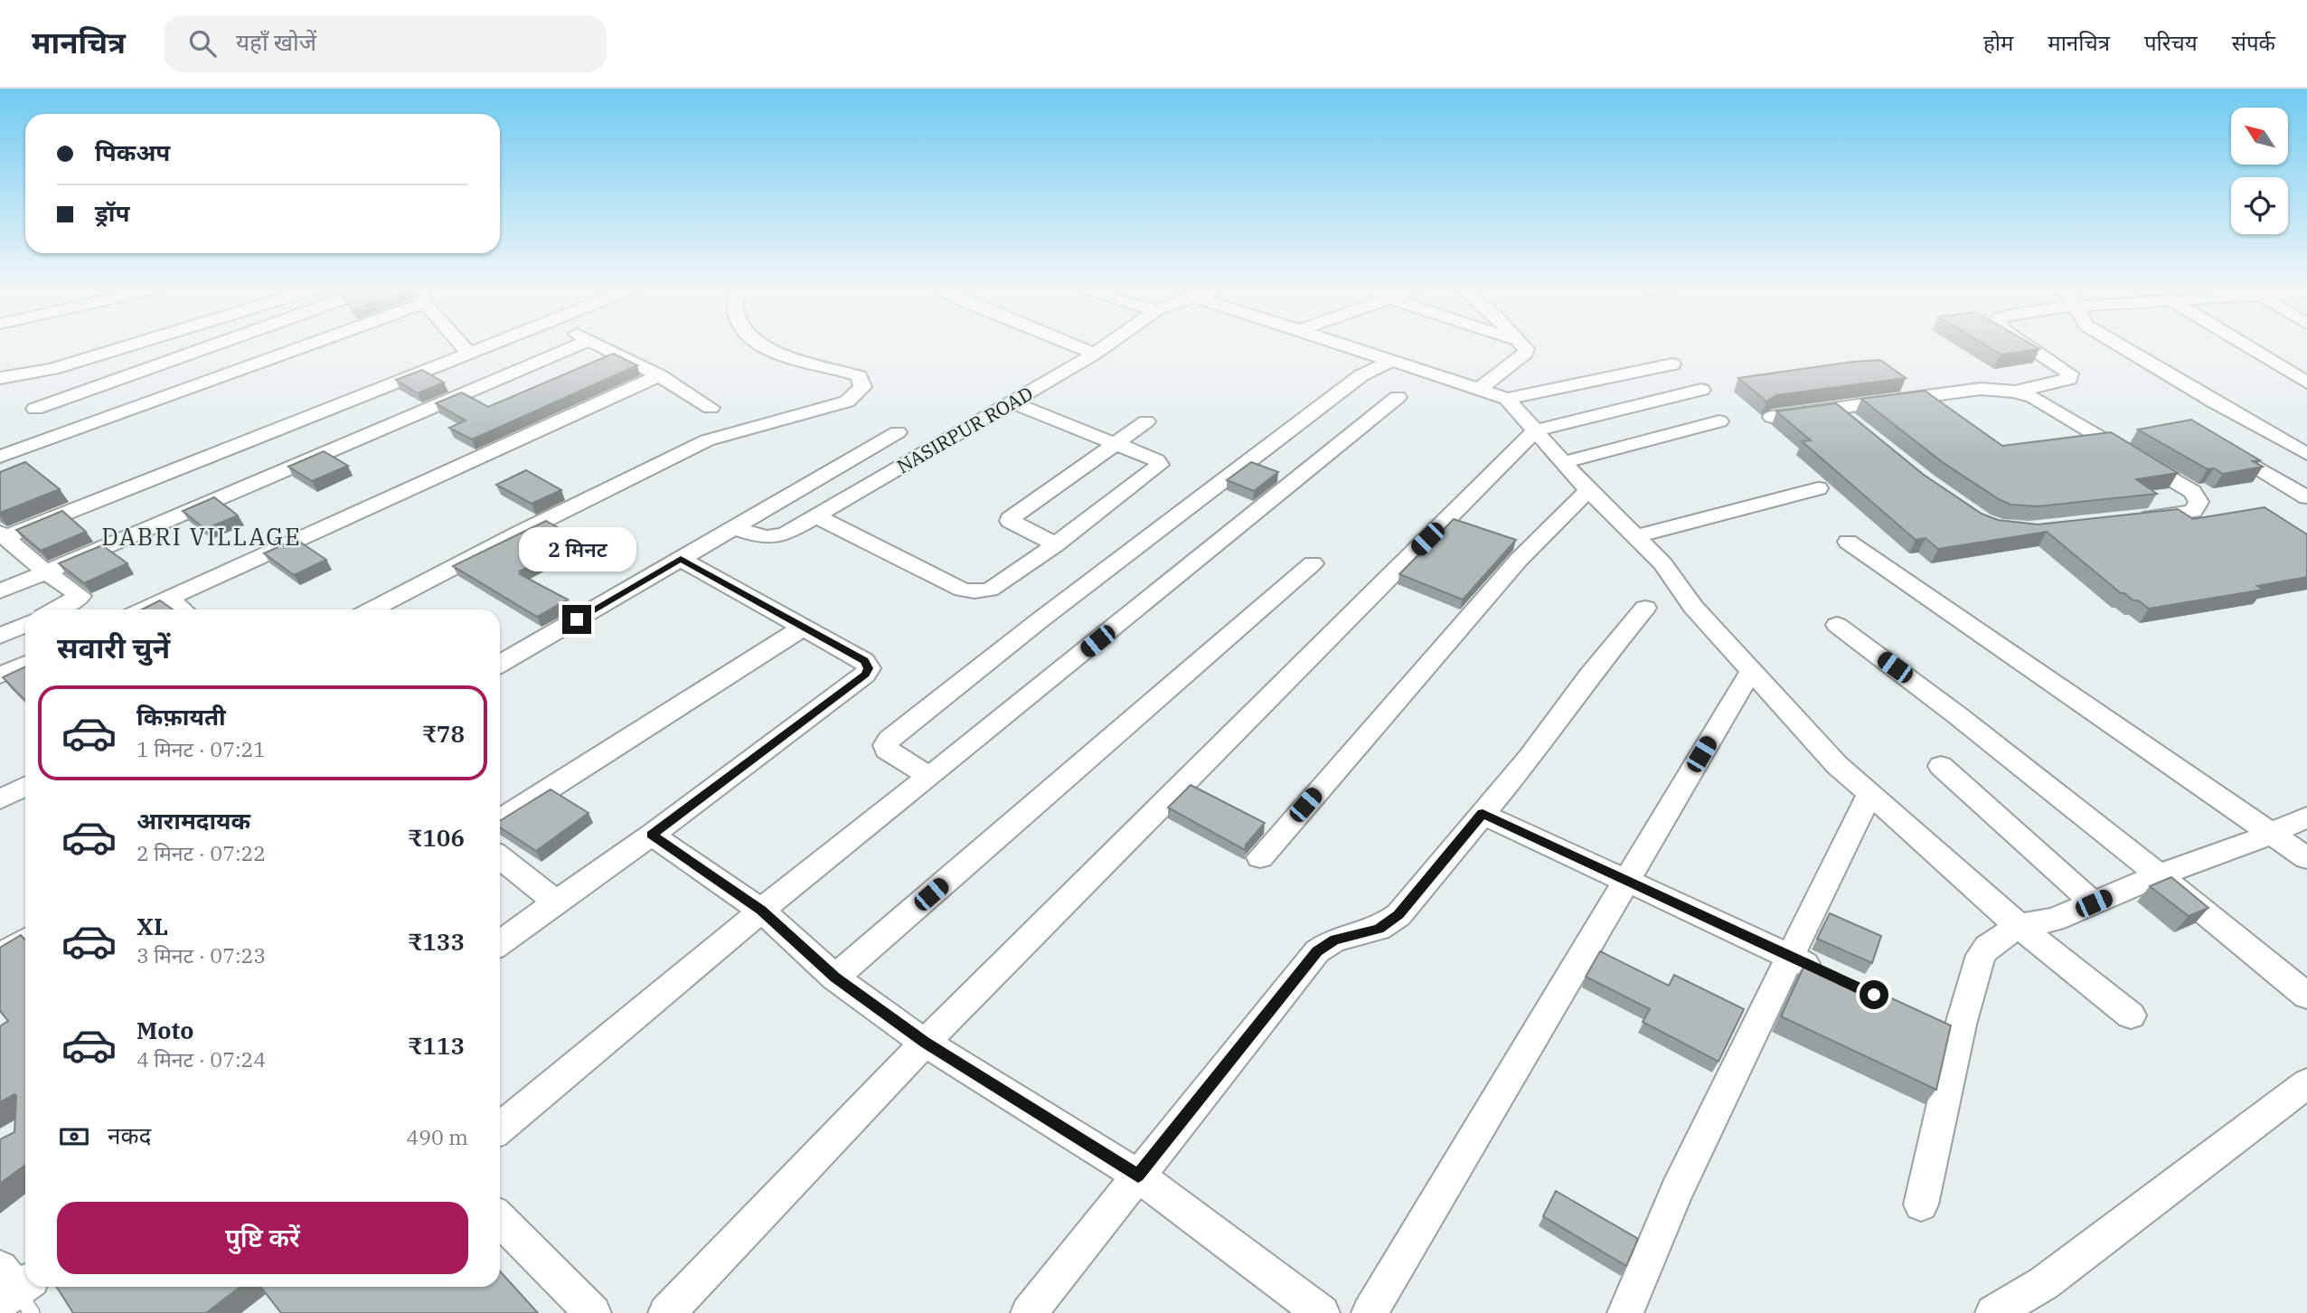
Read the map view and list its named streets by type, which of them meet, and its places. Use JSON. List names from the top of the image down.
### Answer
{
  "streets": {
    "street": ["NASIRPUR ROAD"]
  },
  "districts": ["DABRI VILLAGE"],
  "north": "top left",
  "page": {
    "header": "मानचित्र",
    "search": "यहाँ खोजें",
    "nav": [
      "होम",
      "मानचित्र",
      "परिचय",
      "संपर्क"
    ],
    "banner": ["पिकअप", "ड्रॉप"],
    "bubble": "2 मिनट",
    "heading": "सवारी चुनें",
    "list": [
      {
        "name": "किफ़ायती",
        "note": "1 मिनट · 07:21",
        "value": "₹78"
      },
      {
        "name": "आरामदायक",
        "note": "2 मिनट · 07:22",
        "value": "₹106"
      },
      {
        "name": "XL",
        "note": "3 मिनट · 07:23",
        "value": "₹133"
      },
      {
        "name": "Moto",
        "note": "4 मिनट · 07:24",
        "value": "₹113"
      }
    ],
    "pay": ["नकद", "490 m"],
    "buttons": "पुष्टि करें"
  }
}
